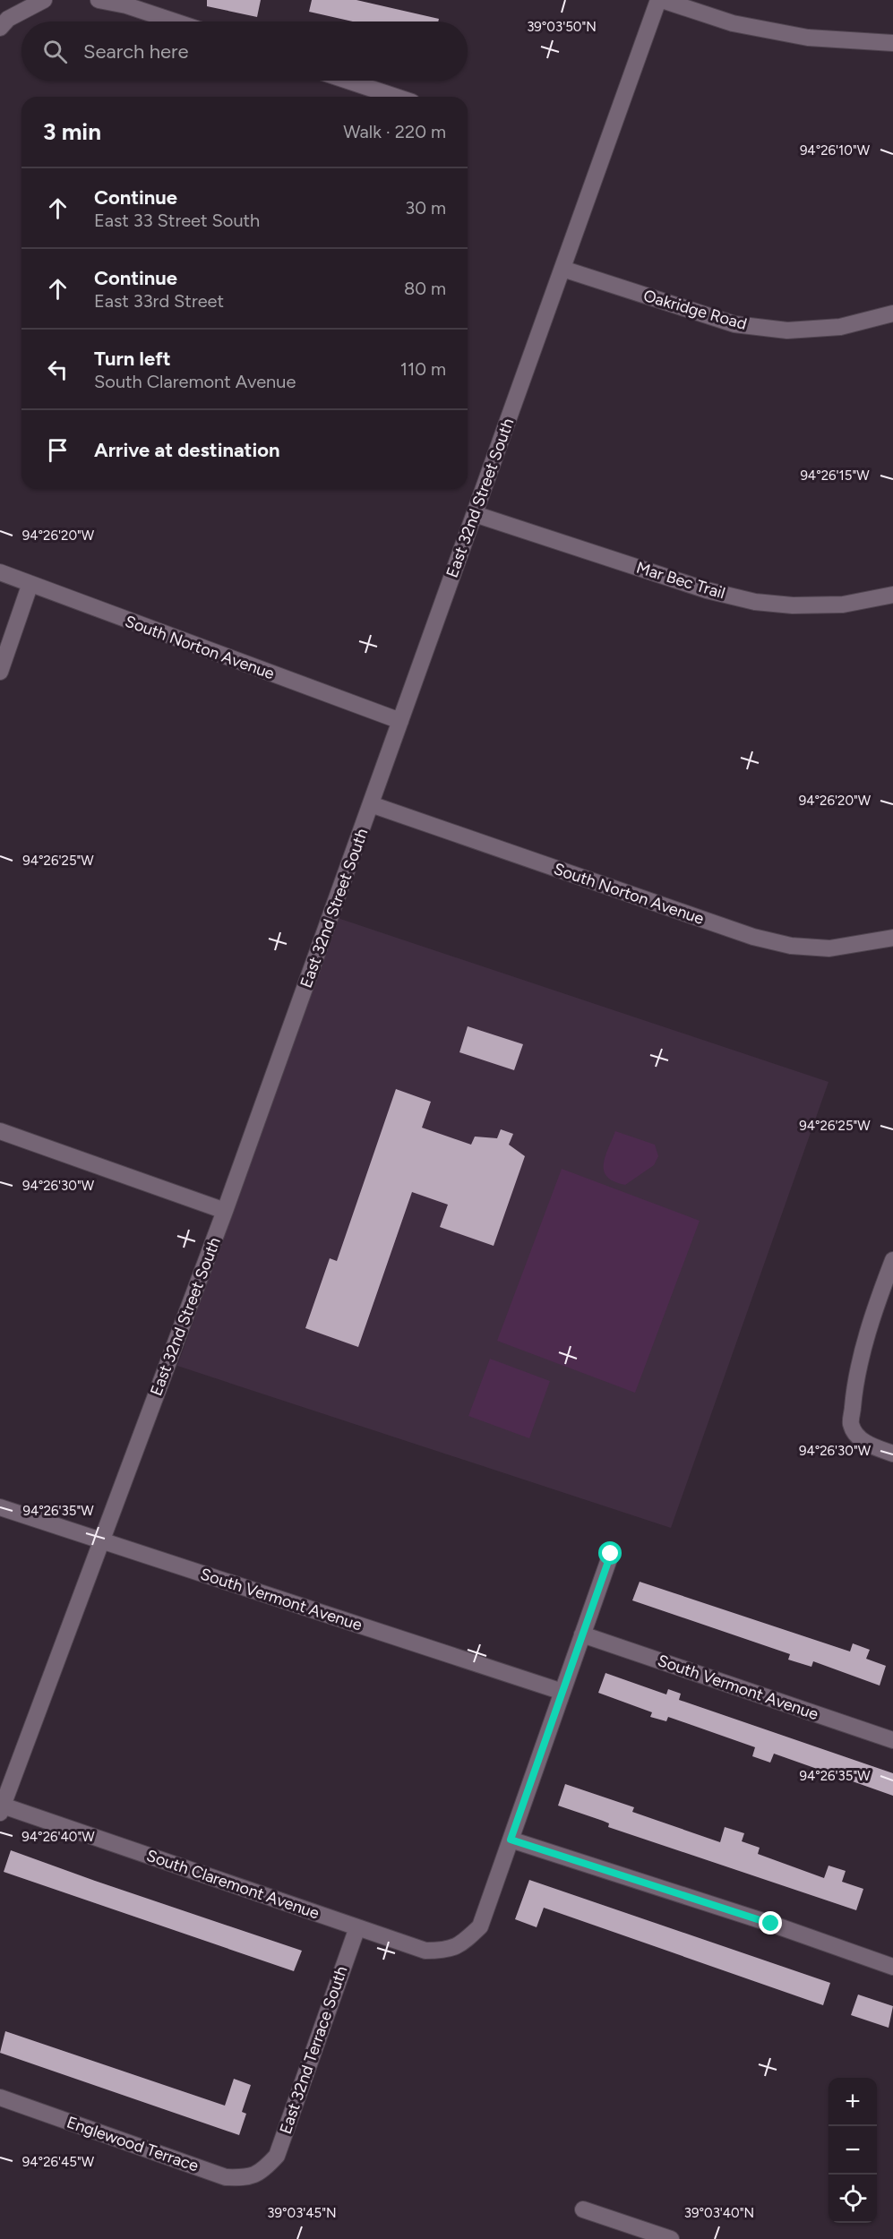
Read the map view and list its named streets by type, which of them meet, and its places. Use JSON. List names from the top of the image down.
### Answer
{
  "streets": {
    "street": [
      "Oakridge Road",
      "East 32nd Street South",
      "Mar Bec Trail",
      "South Norton Avenue",
      "South Vermont Avenue",
      "South Claremont Avenue",
      "East 32nd Terrace South",
      "Englewood Terrace"
    ]
  },
  "crossings": [
    ["Oakridge Road", "East 32nd Street South"],
    ["East 32nd Street South", "Mar Bec Trail"],
    ["East 32nd Street South", "South Norton Avenue"],
    ["East 32nd Street South", "South Vermont Avenue"],
    ["East 32nd Street South", "South Claremont Avenue"],
    ["South Claremont Avenue", "East 32nd Terrace South"],
    ["East 32nd Terrace South", "Englewood Terrace"]
  ],
  "page": {
    "search": "Search here",
    "heading": ["3 min", "Walk · 220 m"],
    "list": [
      ["Continue", "East 33 Street South", "30 m"],
      ["Continue", "East 33rd Street", "80 m"],
      ["Turn left", "South Claremont Avenue", "110 m"],
      "Arrive at destination"
    ],
    "map_buttons": ["+", "−"]
  },
  "coordinates": [
    "39°03'50\"N",
    "94°26'10\"W",
    "94°26'15\"W",
    "94°26'20\"W",
    "94°26'25\"W",
    "94°26'30\"W",
    "94°26'35\"W",
    "94°26'40\"W",
    "94°26'45\"W",
    "39°03'45\"N",
    "39°03'40\"N"
  ]
}
